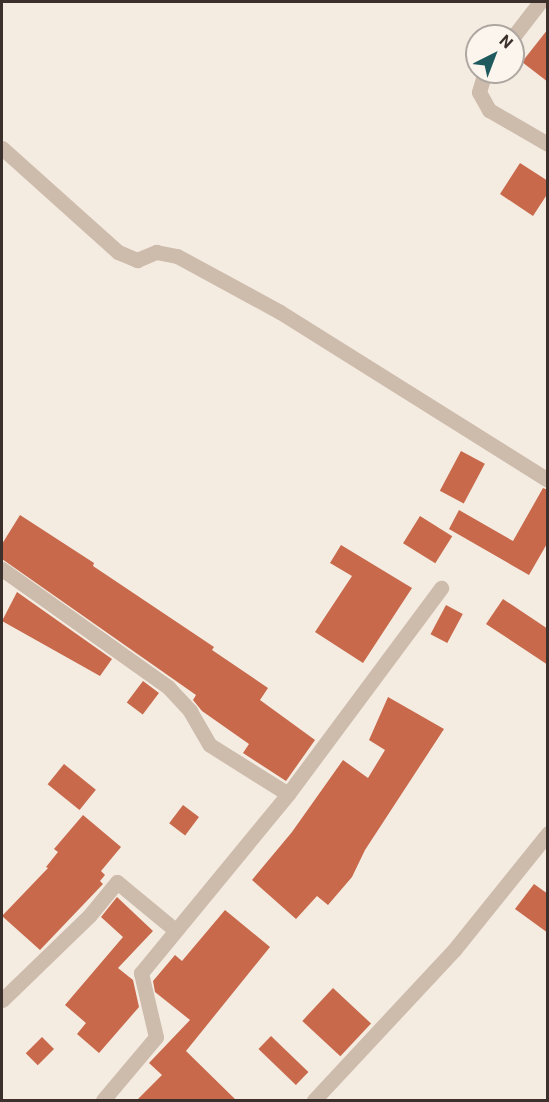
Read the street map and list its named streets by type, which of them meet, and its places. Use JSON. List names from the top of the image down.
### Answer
{
  "north": "top right"
}
